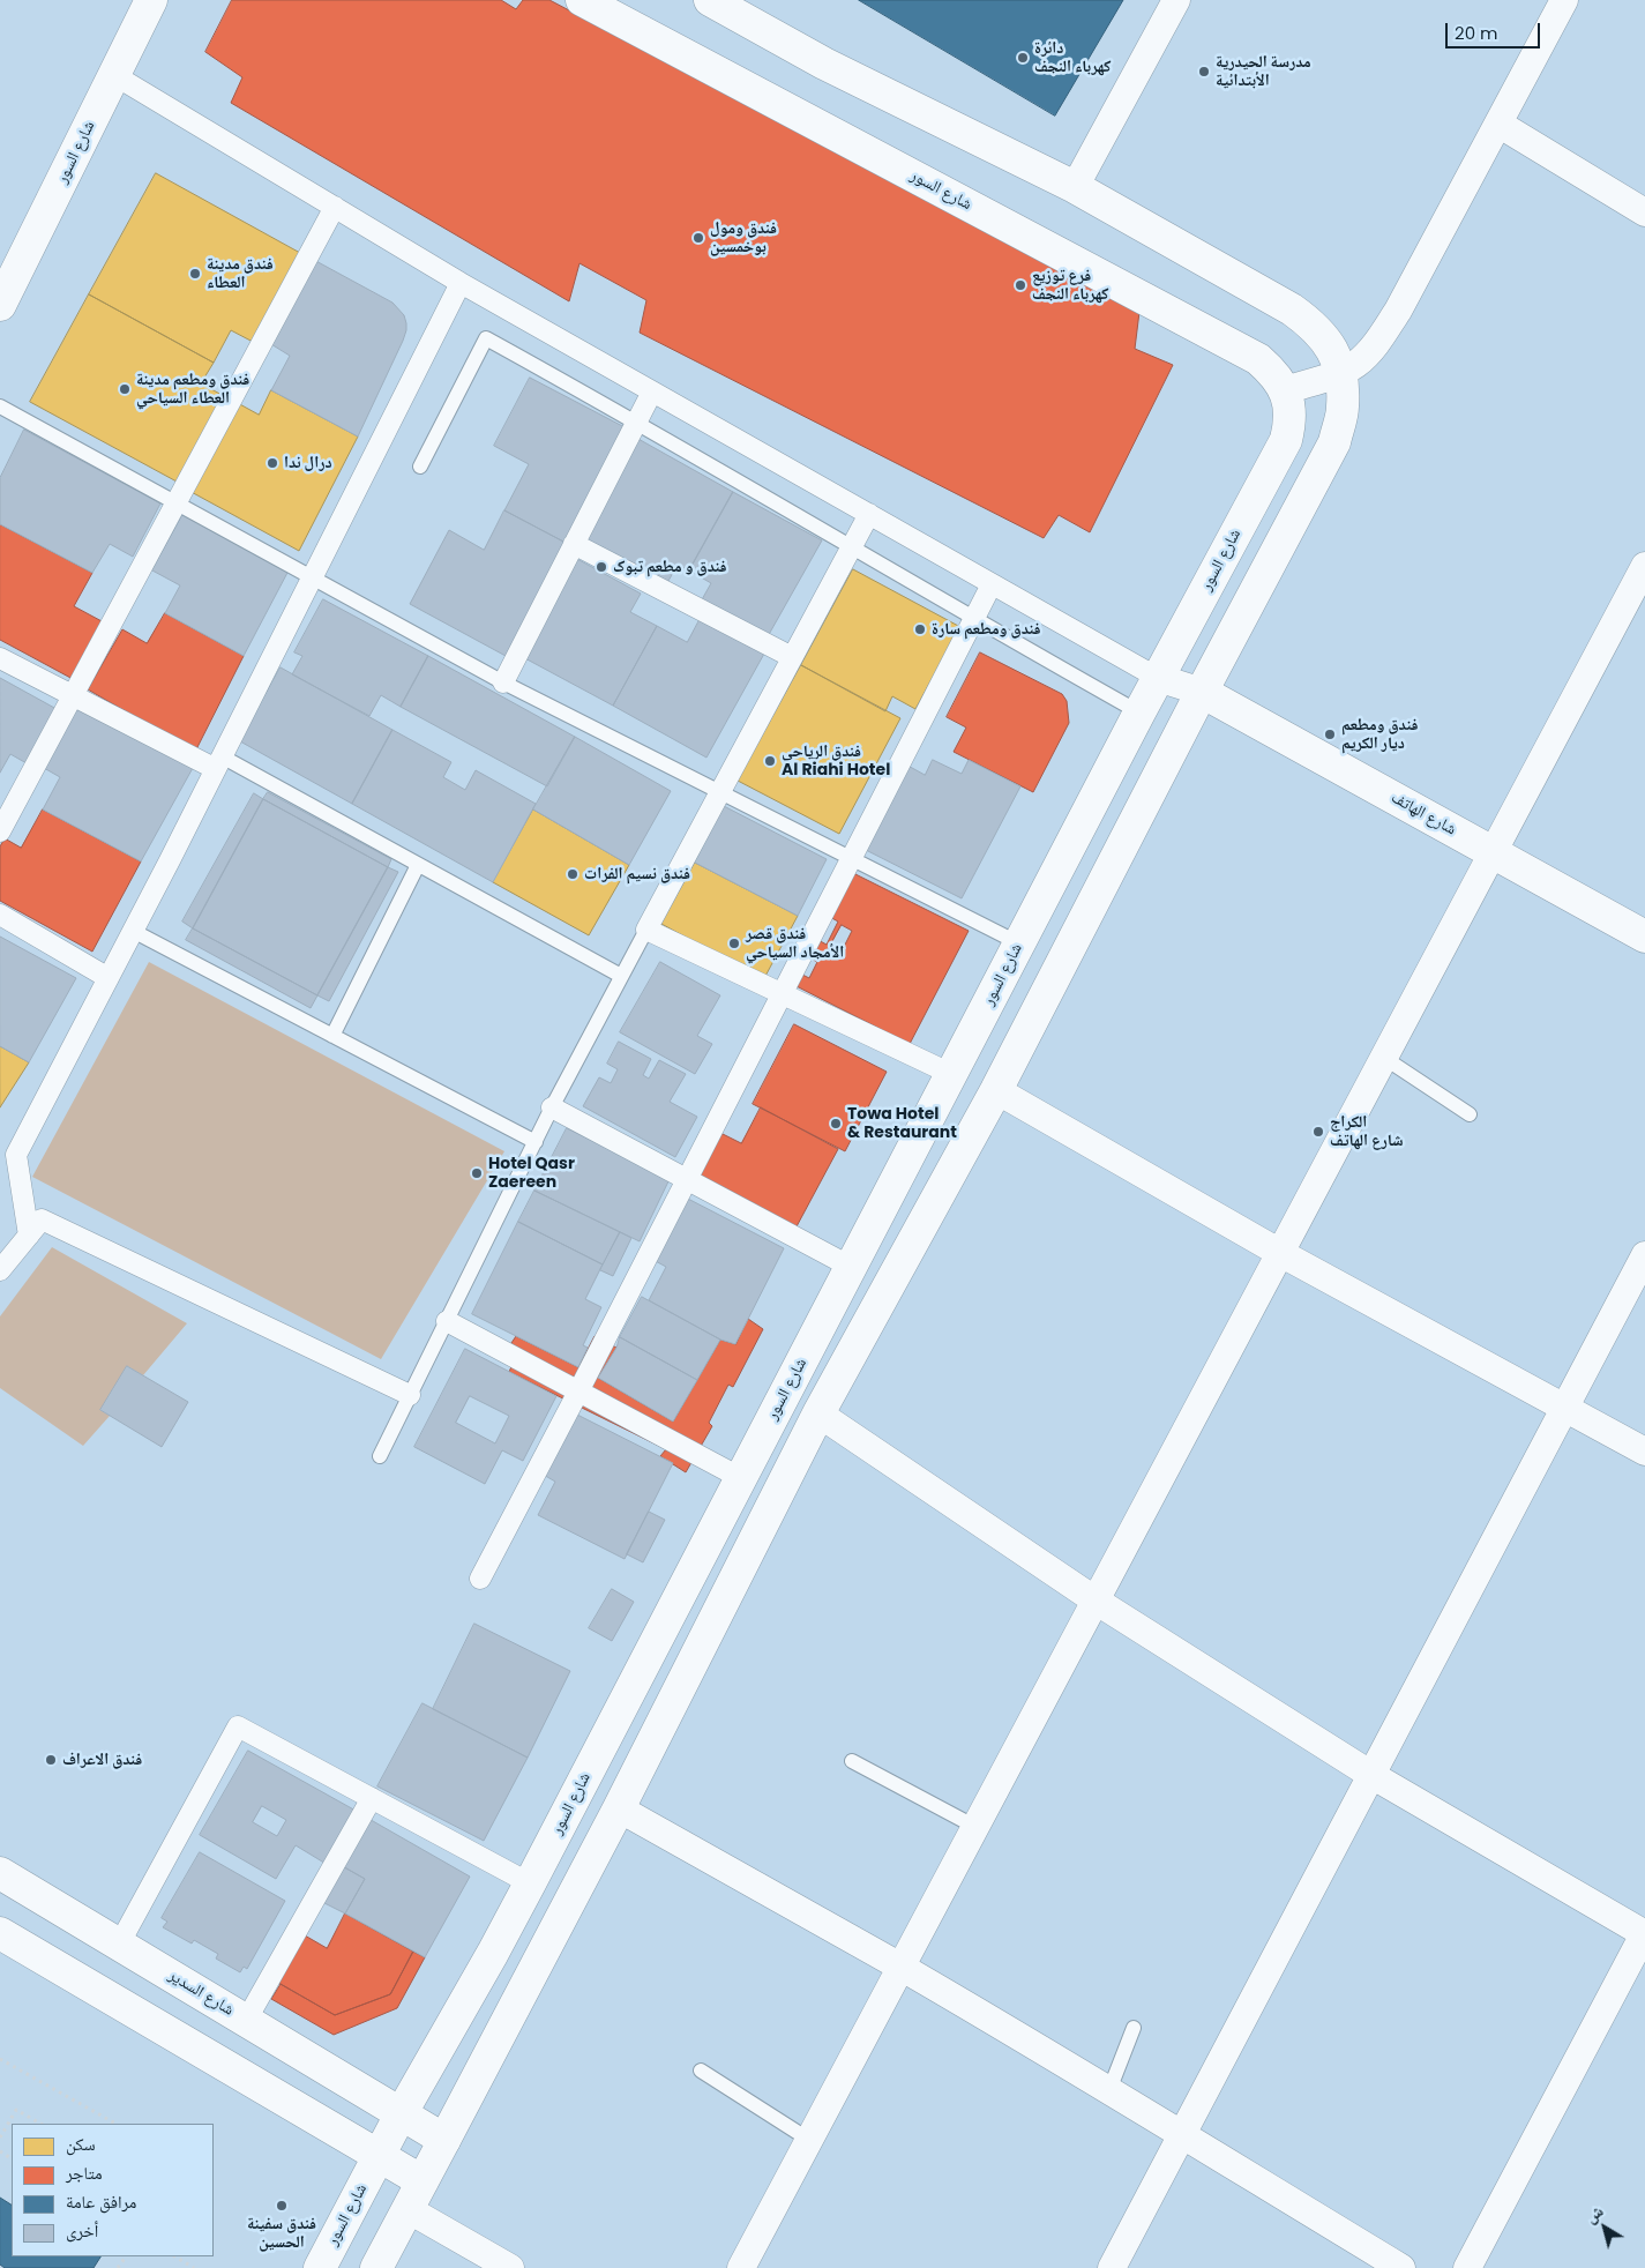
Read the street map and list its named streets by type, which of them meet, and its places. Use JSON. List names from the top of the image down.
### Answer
{
  "streets": {
    "street": ["شارع السور", "شارع الهاتف", "شارع السدير"]
  },
  "crossings": [
    ["شارع السور", "شارع السدير"]
  ],
  "places": [
    "دائرة كهرباء النجف",
    "مدرسة الحيدرية الأبتدائية",
    "فندق ومول بوخمسين",
    "فندق مدينة العطاء",
    "فرع توزيع كهرباء النجف",
    "فندق ومطعم مدينة العطاء السياحي",
    "درال ندا",
    "فندق و مطعم تبوک",
    "فندق ومطعم سارة",
    "فندق ومطعم ديار الكريم",
    "فندق الرياحي Al Riahi Hotel",
    "فندق نسيم الفرات",
    "فندق قصر الأمجاد السياحي",
    "Towa Hotel & Restaurant",
    "الكراج شارع الهاتف",
    "Hotel Qasr Zaereen",
    "فندق الاعراف",
    "فندق سفينة الحسين"
  ],
  "legend": [
    "سكن",
    "متاجر",
    "مرافق عامة",
    "أخرى"
  ],
  "scale_bar": "20 m",
  "north": "top left"
}
